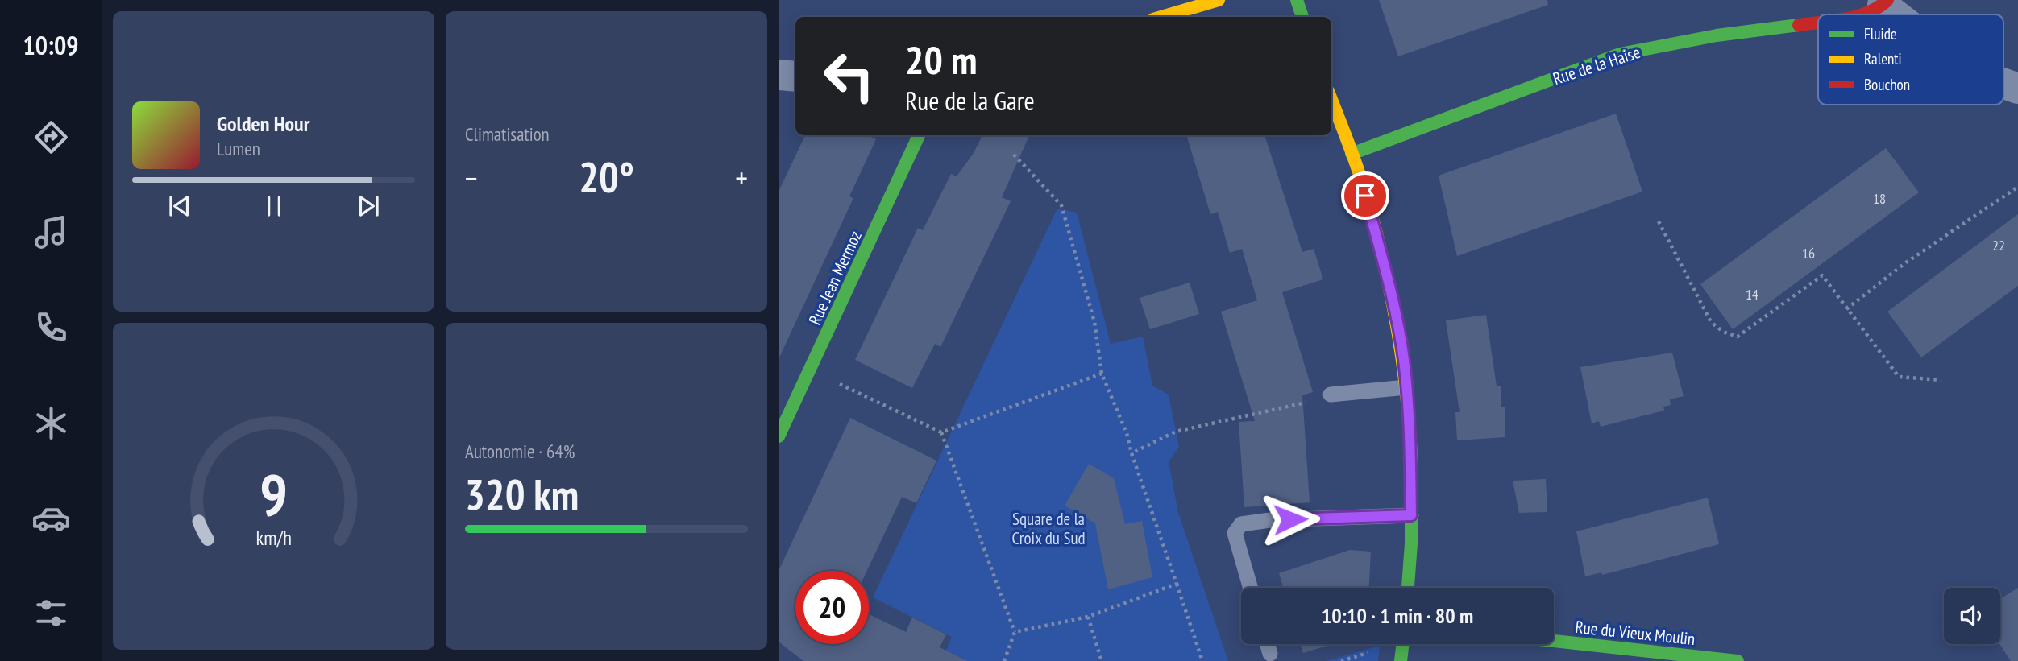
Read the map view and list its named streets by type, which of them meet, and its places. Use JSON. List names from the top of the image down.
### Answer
{
  "streets": {
    "street": ["Rue de la Haise", "Rue Jean Mermoz", "Rue du Vieux Moulin"]
  },
  "parks": ["Square de la Croix du Sud"],
  "house_numbers": [
    "18",
    "22",
    "16",
    "14"
  ],
  "legend": ["Fluide", "Ralenti", "Bouchon"],
  "page": {
    "tabs": "10:09",
    "tile": [
      "Climatisation",
      ["Autonomie · 64%", "320 km"]
    ],
    "turn": ["20 m", "Rue de la Gare"],
    "song": ["Golden Hour", "Lumen"],
    "heat": ["−", "20°", "+"],
    "limit": "20",
    "trip": "10:10 · 1 min · 80 m",
    "gauge": ["9", "km/h"]
  }
}
